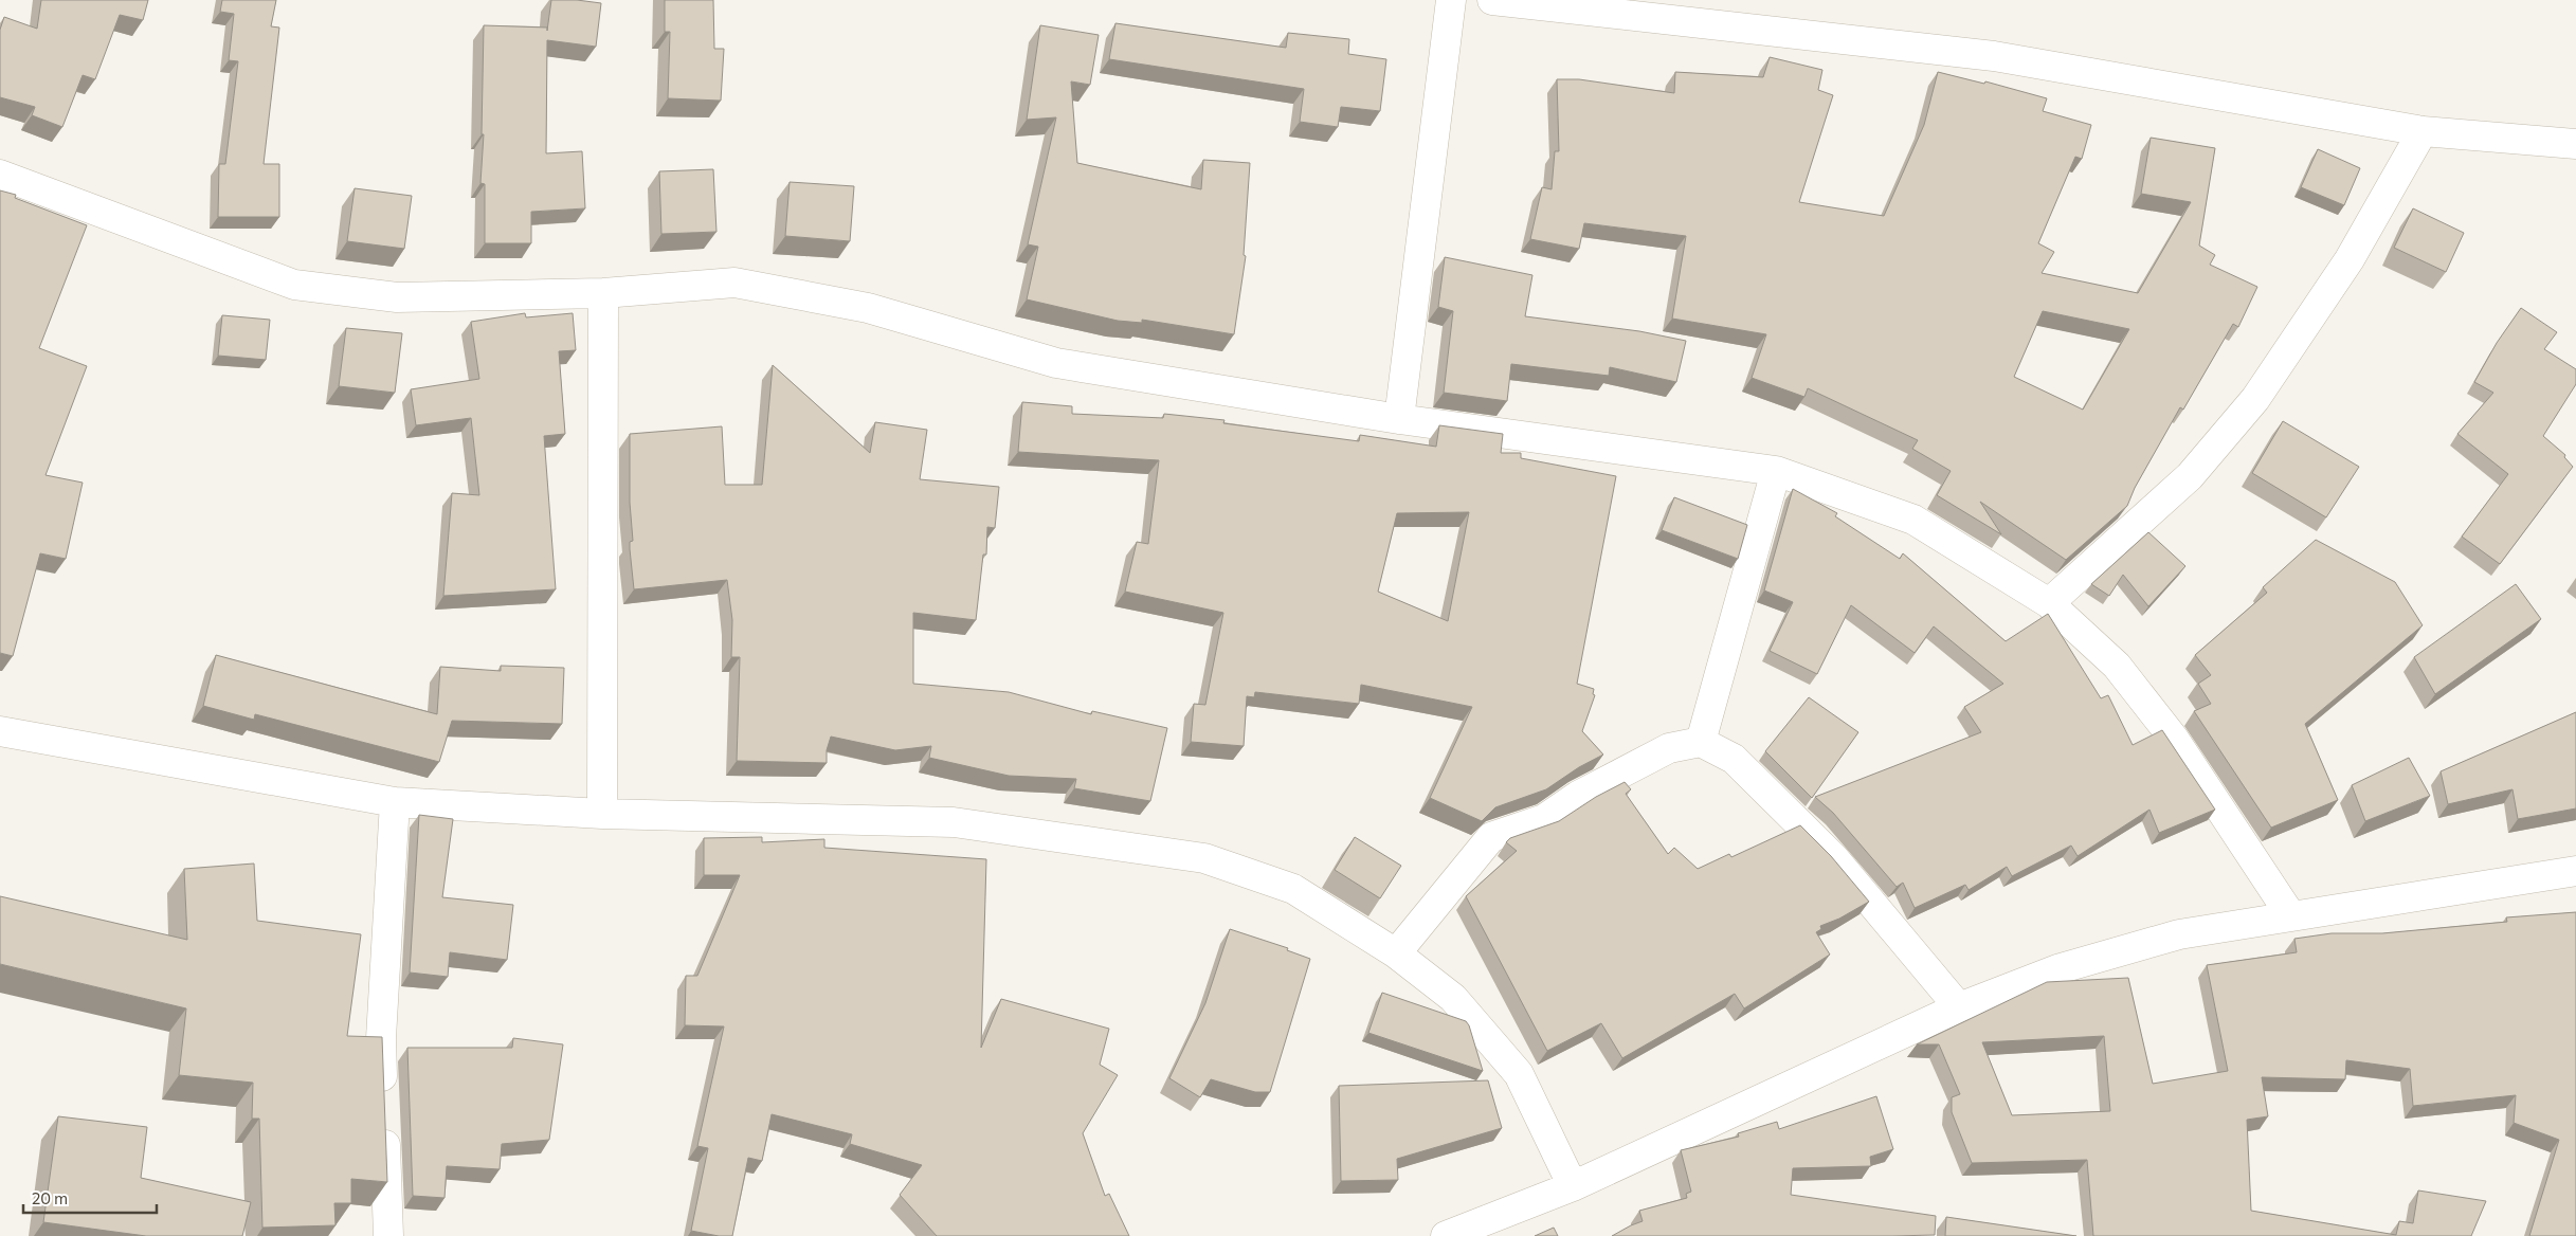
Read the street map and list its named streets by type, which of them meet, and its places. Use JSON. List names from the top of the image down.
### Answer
{
  "scale_bar": "20 m"
}
